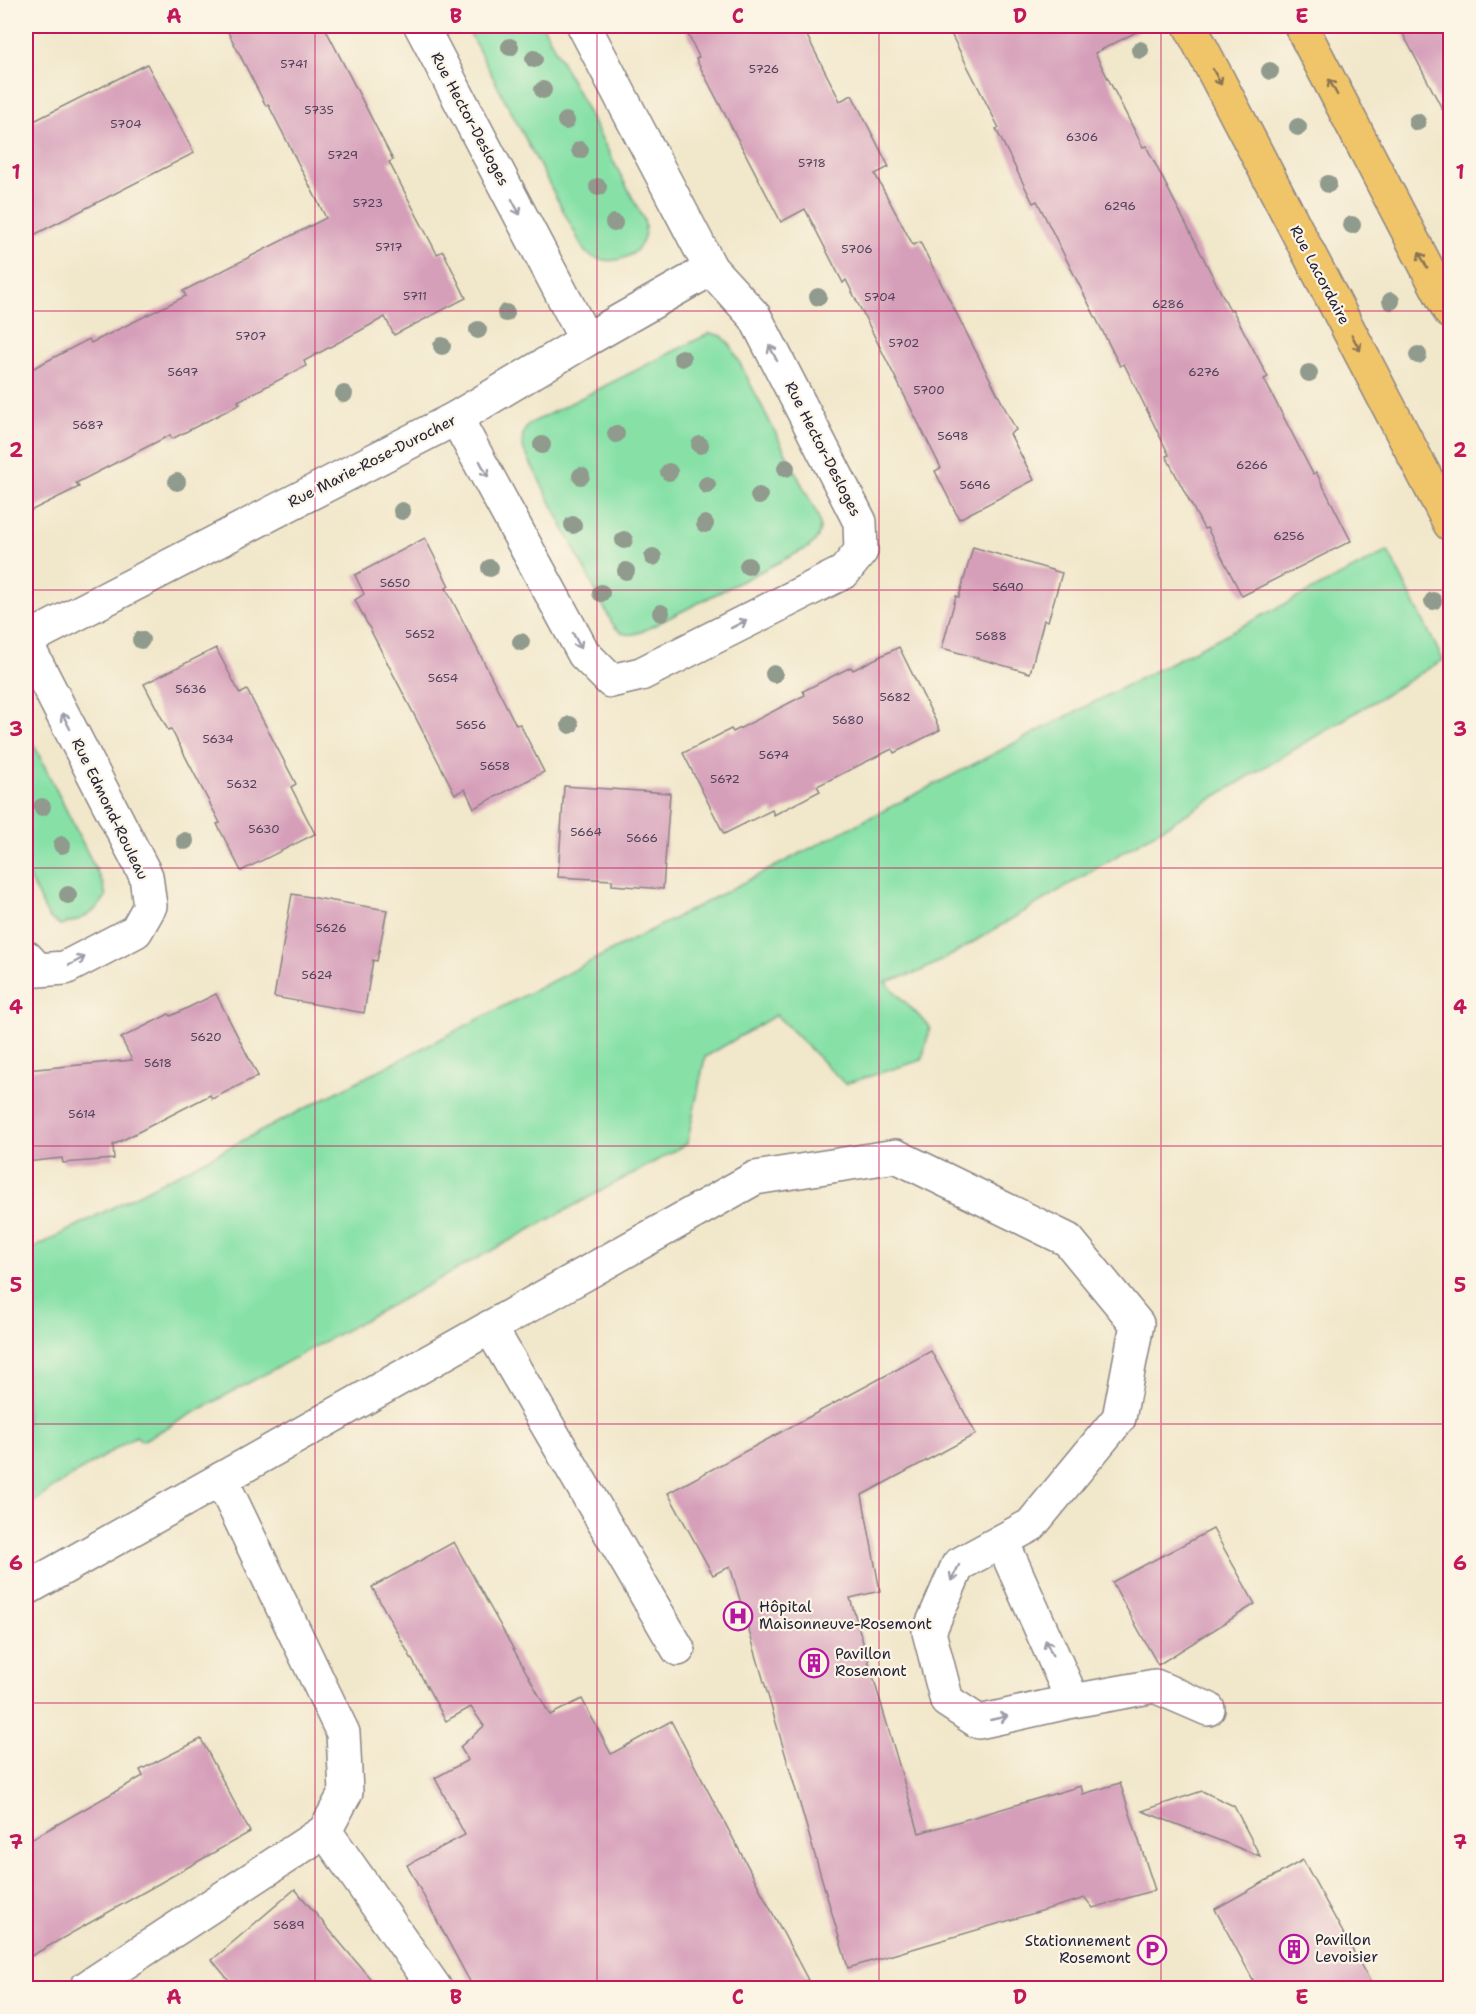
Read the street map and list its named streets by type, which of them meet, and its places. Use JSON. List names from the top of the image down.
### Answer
{
  "streets": {
    "main road": ["Rue Lacordaire"],
    "street": ["Rue Hector-Desloges", "Rue Marie-Rose-Durocher", "Rue Edmond-Rouleau"]
  },
  "crossings": [
    ["Rue Hector-Desloges", "Rue Marie-Rose-Durocher"],
    ["Rue Marie-Rose-Durocher", "Rue Edmond-Rouleau"]
  ],
  "places": {
    "hospital": ["Hôpital Maisonneuve-Rosemont"],
    "building": ["Pavillon Rosemont", "Pavillon Levoisier"],
    "parking": ["Stationnement Rosemont"]
  },
  "house_numbers": [
    "5741",
    "5726",
    "5735",
    "5704",
    "6306",
    "5729",
    "5718",
    "5723",
    "6296",
    "5717",
    "5706",
    "5711",
    "5704",
    "6286",
    "5707",
    "5702",
    "5697",
    "6276",
    "5700",
    "5687",
    "5698",
    "6266",
    "5696",
    "6256",
    "5650",
    "5690",
    "5652",
    "5688",
    "5654",
    "5636",
    "5682",
    "5680",
    "5656",
    "5634",
    "5674",
    "5658",
    "5672",
    "5632",
    "5630",
    "5664",
    "5666",
    "5626",
    "5624",
    "5620",
    "5618",
    "5614",
    "5689"
  ],
  "grid": {
    "columns": [
      "A",
      "B",
      "C",
      "D",
      "E"
    ],
    "rows": [
      "1",
      "2",
      "3",
      "4",
      "5",
      "6",
      "7"
    ]
  }
}
